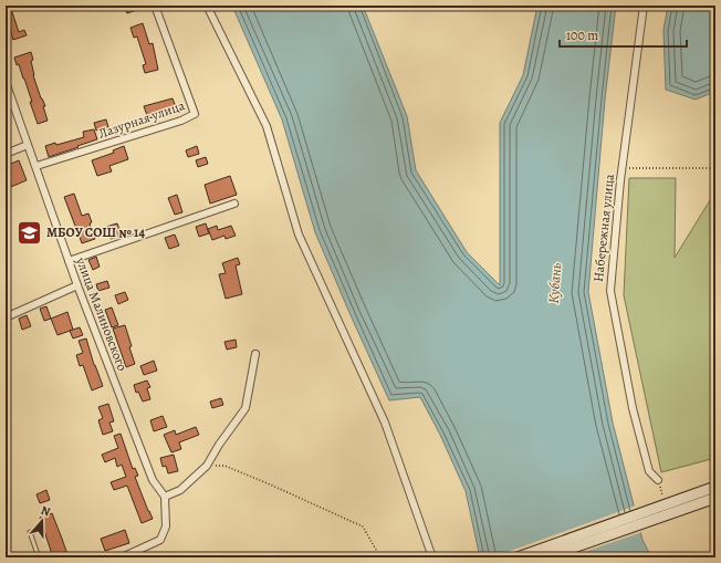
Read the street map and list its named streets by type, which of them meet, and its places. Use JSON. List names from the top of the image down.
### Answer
{
  "streets": {
    "street": ["Лазурная улица", "Набережная улица", "улица Малиновского"]
  },
  "crossings": [
    ["Лазурная улица", "улица Малиновского"]
  ],
  "water": ["Кубань"],
  "places": {
    "school or university": ["МБОУ СОШ № 14"]
  },
  "scale_bar": "100 m",
  "north": "top"
}
